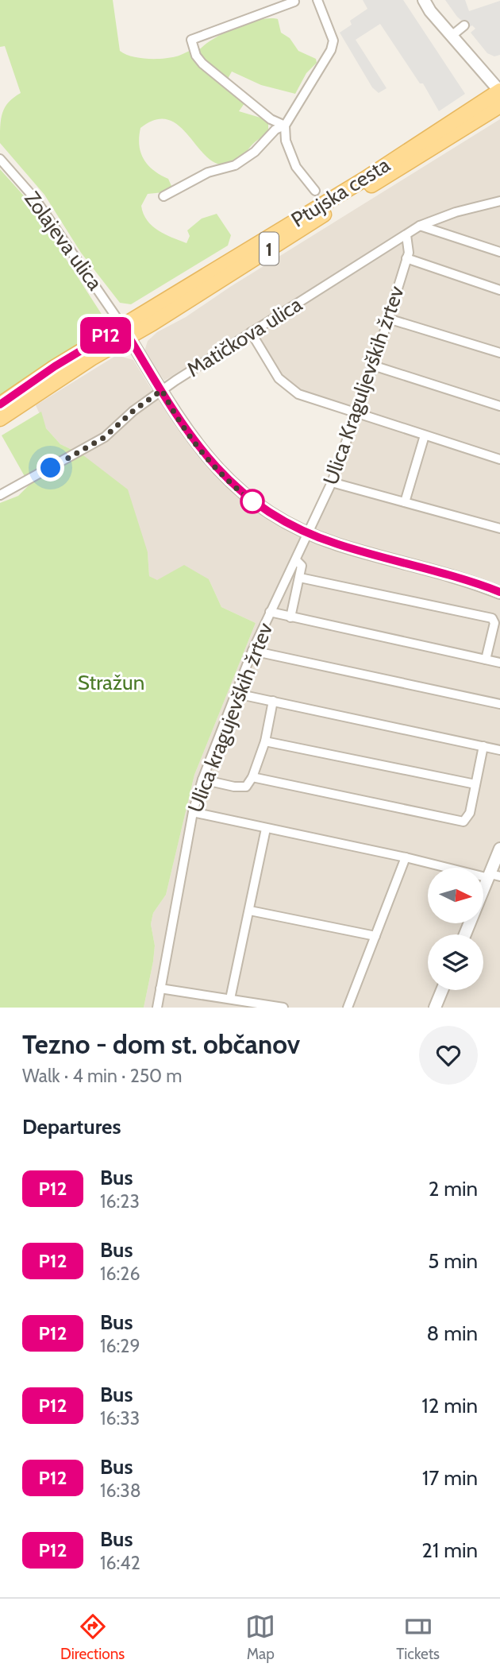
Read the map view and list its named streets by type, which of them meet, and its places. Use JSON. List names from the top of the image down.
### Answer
{
  "streets": {
    "main road": ["Ptujska cesta", "1"],
    "street": [
      "Zolajeva ulica",
      "Matičkova ulica",
      "Ulica Kraguljevških žrtev",
      "Ulica kragujevških žrtev"
    ]
  },
  "crossings": [
    ["Ptujska cesta", "Zolajeva ulica"],
    ["Matičkova ulica", "Ulica Kraguljevških žrtev"],
    ["Ulica Kraguljevških žrtev", "Ulica kragujevških žrtev"]
  ],
  "parks": ["Stražun"],
  "lines": ["bus line P12"],
  "north": "right",
  "page": {
    "on_map": "P12",
    "heading": [
      ["Tezno - dom st. občanov", "Walk · 4 min · 250 m"],
      "Departures"
    ],
    "list": [
      {
        "mark": "P12",
        "name": "Bus",
        "note": "16:23",
        "value": "2 min"
      },
      {
        "mark": "P12",
        "name": "Bus",
        "note": "16:26",
        "value": "5 min"
      },
      {
        "mark": "P12",
        "name": "Bus",
        "note": "16:29",
        "value": "8 min"
      },
      {
        "mark": "P12",
        "name": "Bus",
        "note": "16:33",
        "value": "12 min"
      },
      {
        "mark": "P12",
        "name": "Bus",
        "note": "16:38",
        "value": "17 min"
      },
      {
        "mark": "P12",
        "name": "Bus",
        "note": "16:42",
        "value": "21 min"
      }
    ],
    "tabs": ["Directions", "Map", "Tickets"]
  }
}
